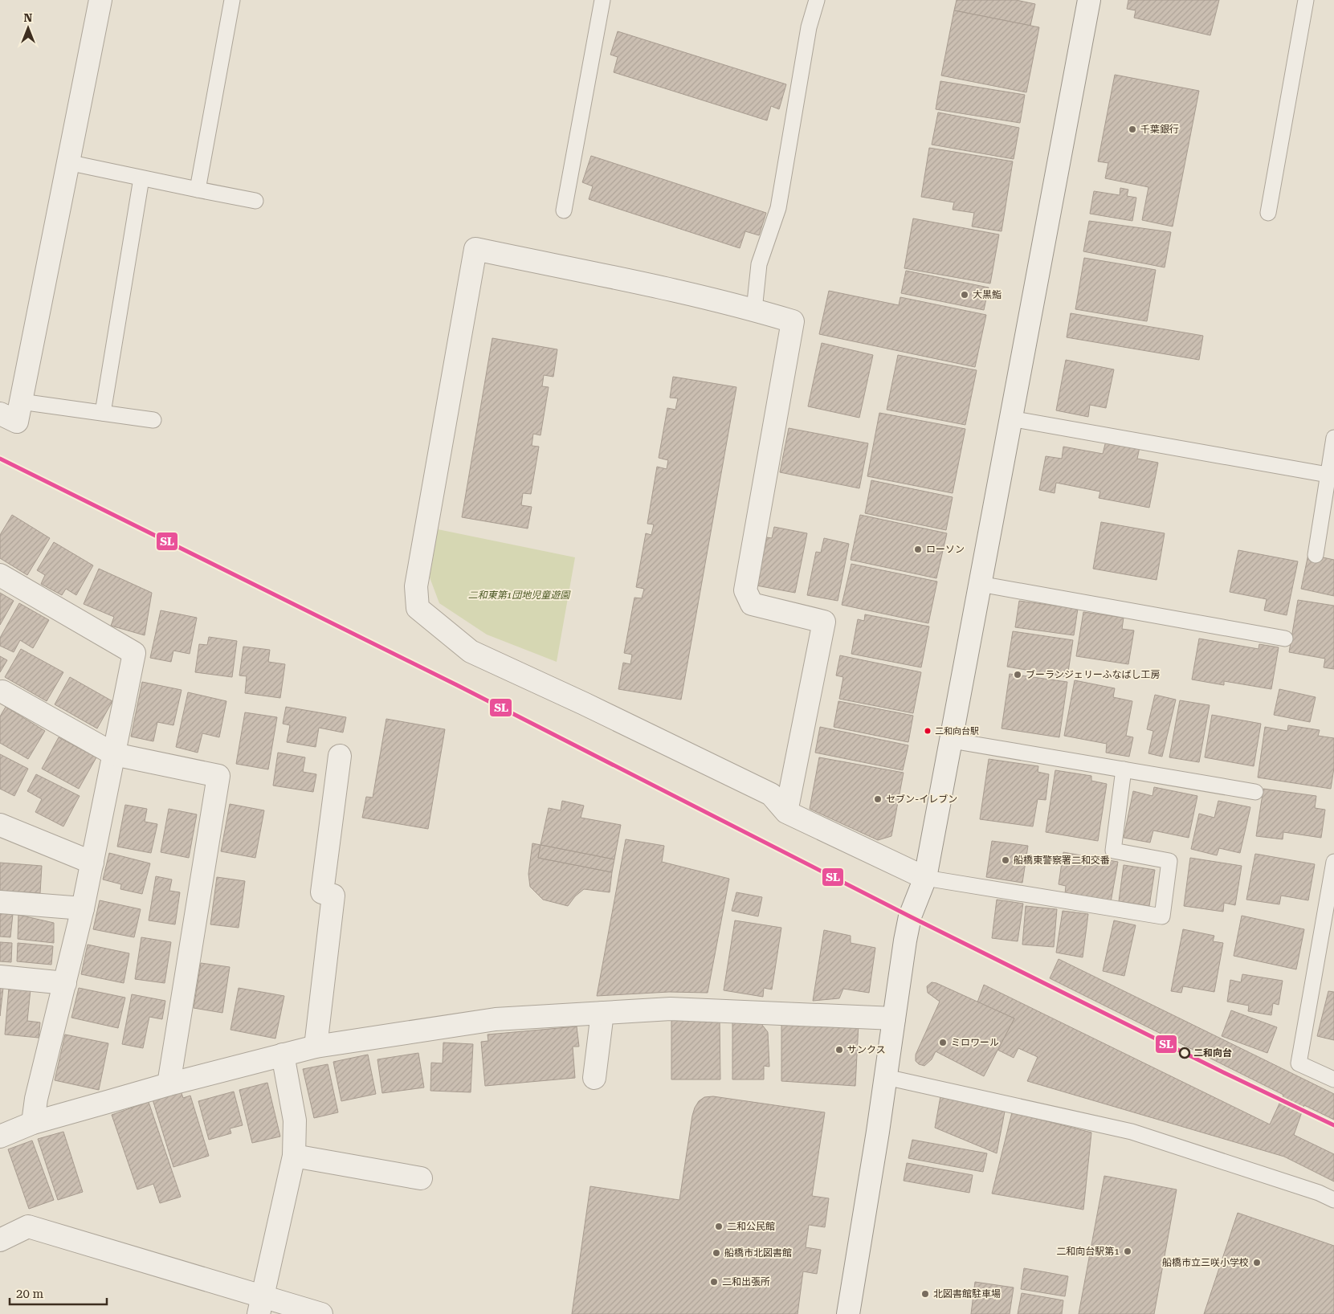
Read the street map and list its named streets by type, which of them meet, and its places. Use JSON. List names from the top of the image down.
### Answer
{
  "parks": ["二和東第1団地児童遊園"],
  "places": [
    "千葉銀行",
    "大黒鮨",
    "ローソン",
    "ブーランジェリーふなばし工房",
    "二和向台駅",
    "セブン-イレブン",
    "船橋東警察署二和交番",
    "ミロワール",
    "サンクス",
    "二和向台",
    "二和公民館",
    "二和向台駅第1",
    "船橋市北図書館",
    "船橋市立三咲小学校",
    "二和出張所",
    "北図書館駐車場"
  ],
  "lines": ["transit line SL"],
  "scale_bar": "20 m",
  "north": "top"
}
